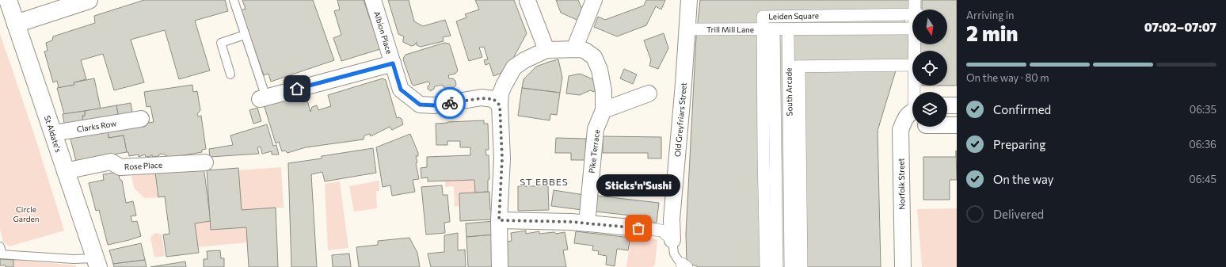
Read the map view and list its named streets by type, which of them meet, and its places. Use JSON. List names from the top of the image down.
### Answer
{
  "streets": {
    "street": [
      "Leiden Square",
      "Trill Mill Lane",
      "Albion Place",
      "South Arcade",
      "Old Greyfriars Street",
      "Clarks Row",
      "St Aldate's",
      "Pike Terrace",
      "Rose Place",
      "Norfolk Street"
    ]
  },
  "crossings": [
    ["Leiden Square", "Trill Mill Lane"],
    ["Leiden Square", "South Arcade"],
    ["Trill Mill Lane", "South Arcade"],
    ["Trill Mill Lane", "Old Greyfriars Street"],
    ["Clarks Row", "St Aldate's"],
    ["St Aldate's", "Rose Place"]
  ],
  "districts": ["ST EBBES"],
  "parks": ["Circle Garden"],
  "places": ["Sticks'n'Sushi"],
  "north": "bottom",
  "page": {
    "heading": ["2 min", "Arriving in", "07:02–07:07"],
    "bar": "On the way · 80 m",
    "list": [
      ["Confirmed", "06:35"],
      ["Preparing", "06:36"],
      ["On the way", "06:45"],
      "Delivered"
    ],
    "bubble": "Sticks'n'Sushi"
  }
}
